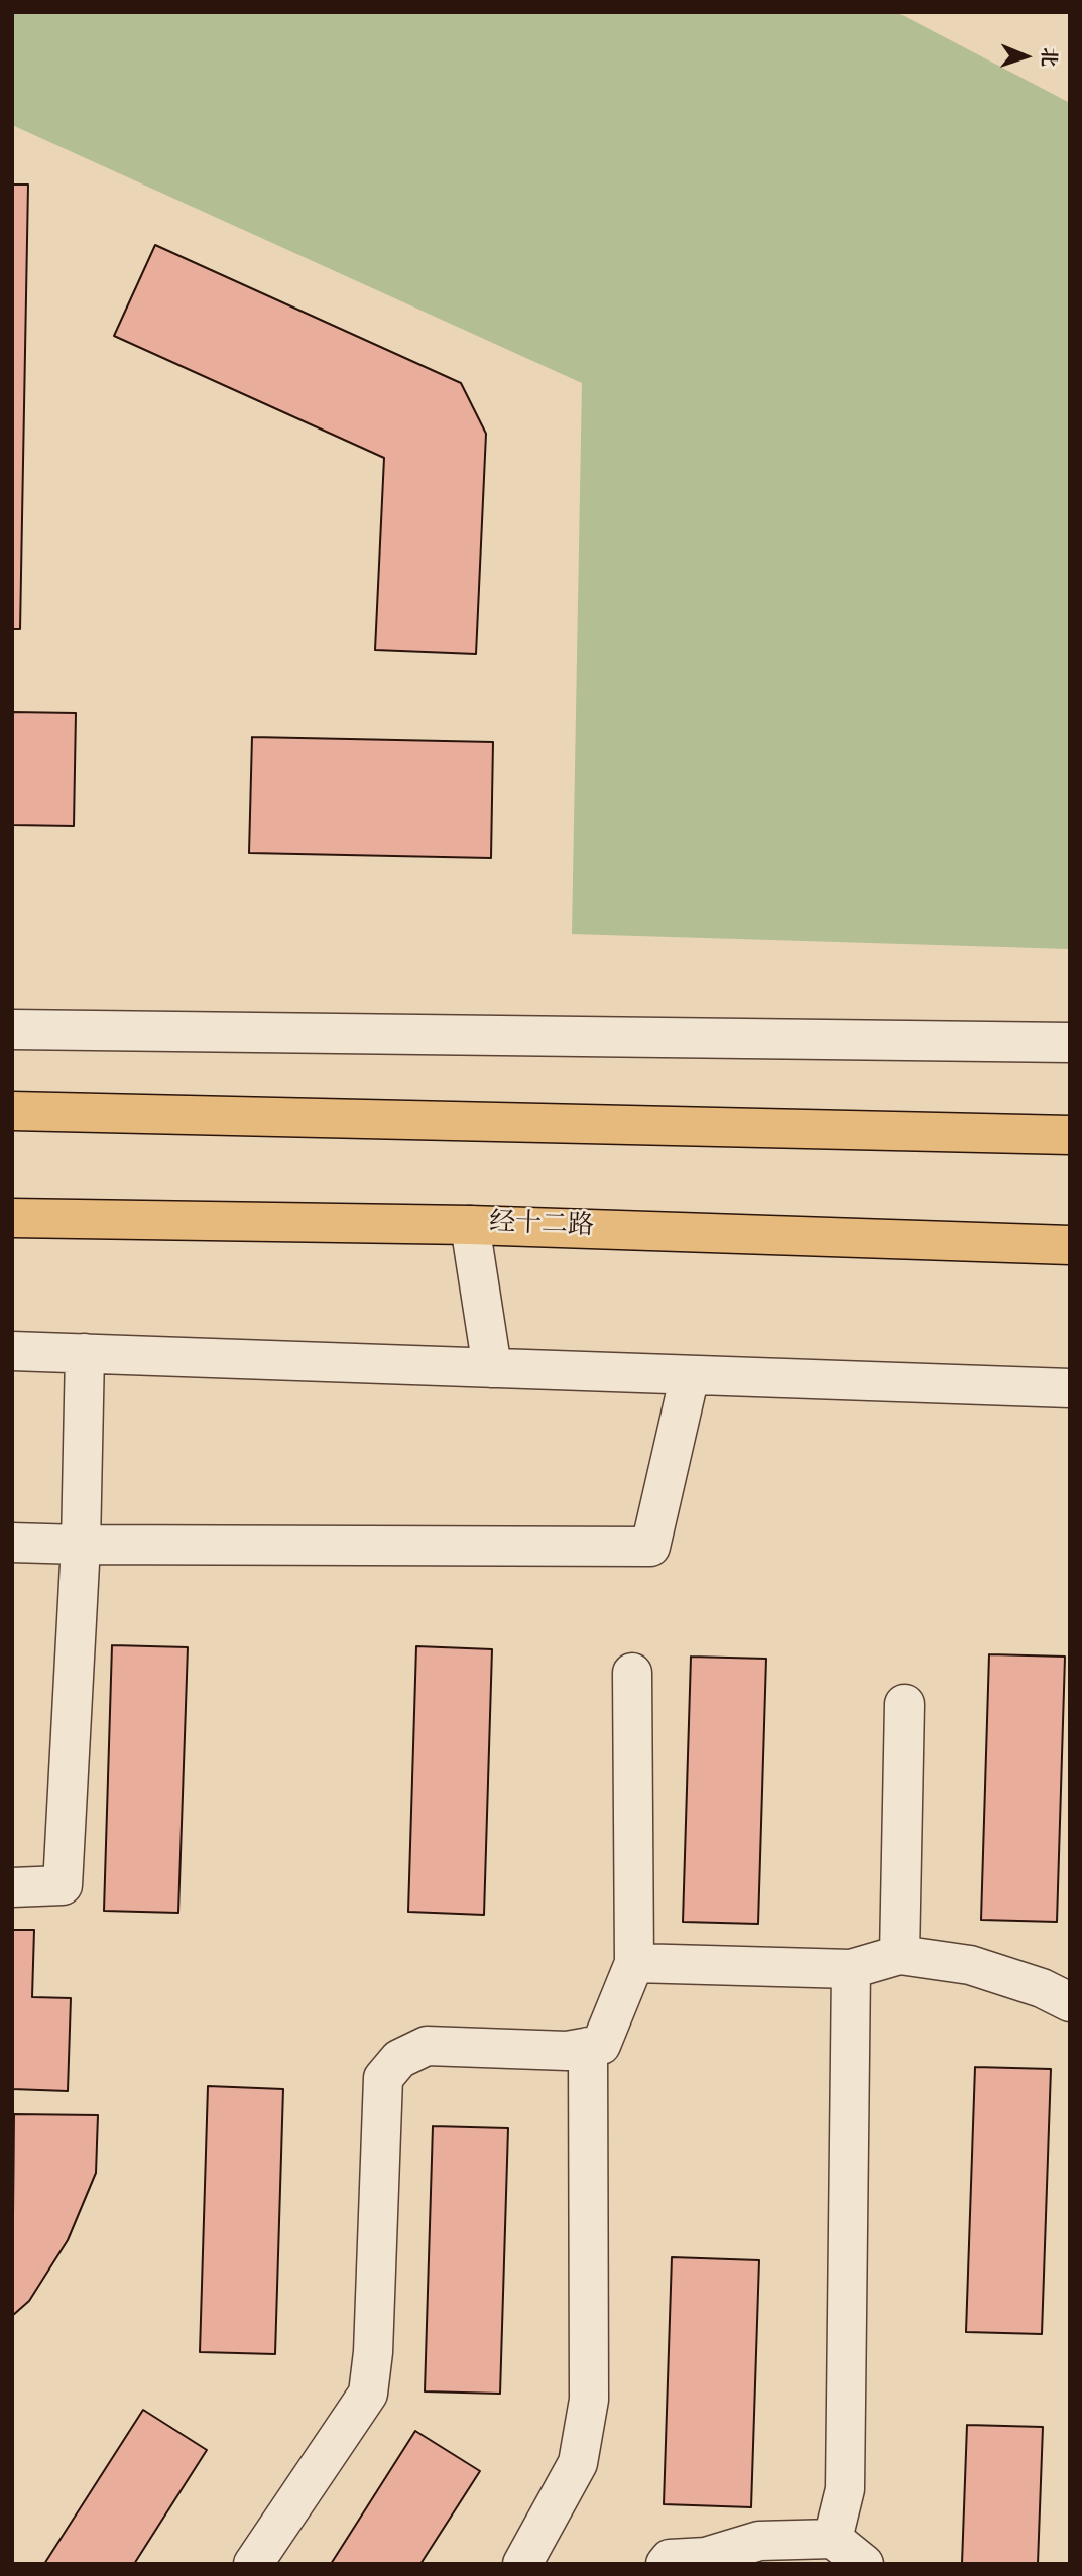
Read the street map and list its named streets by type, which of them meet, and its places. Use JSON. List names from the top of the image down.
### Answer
{
  "streets": {
    "main road": ["经十二路"]
  },
  "north": "right"
}
